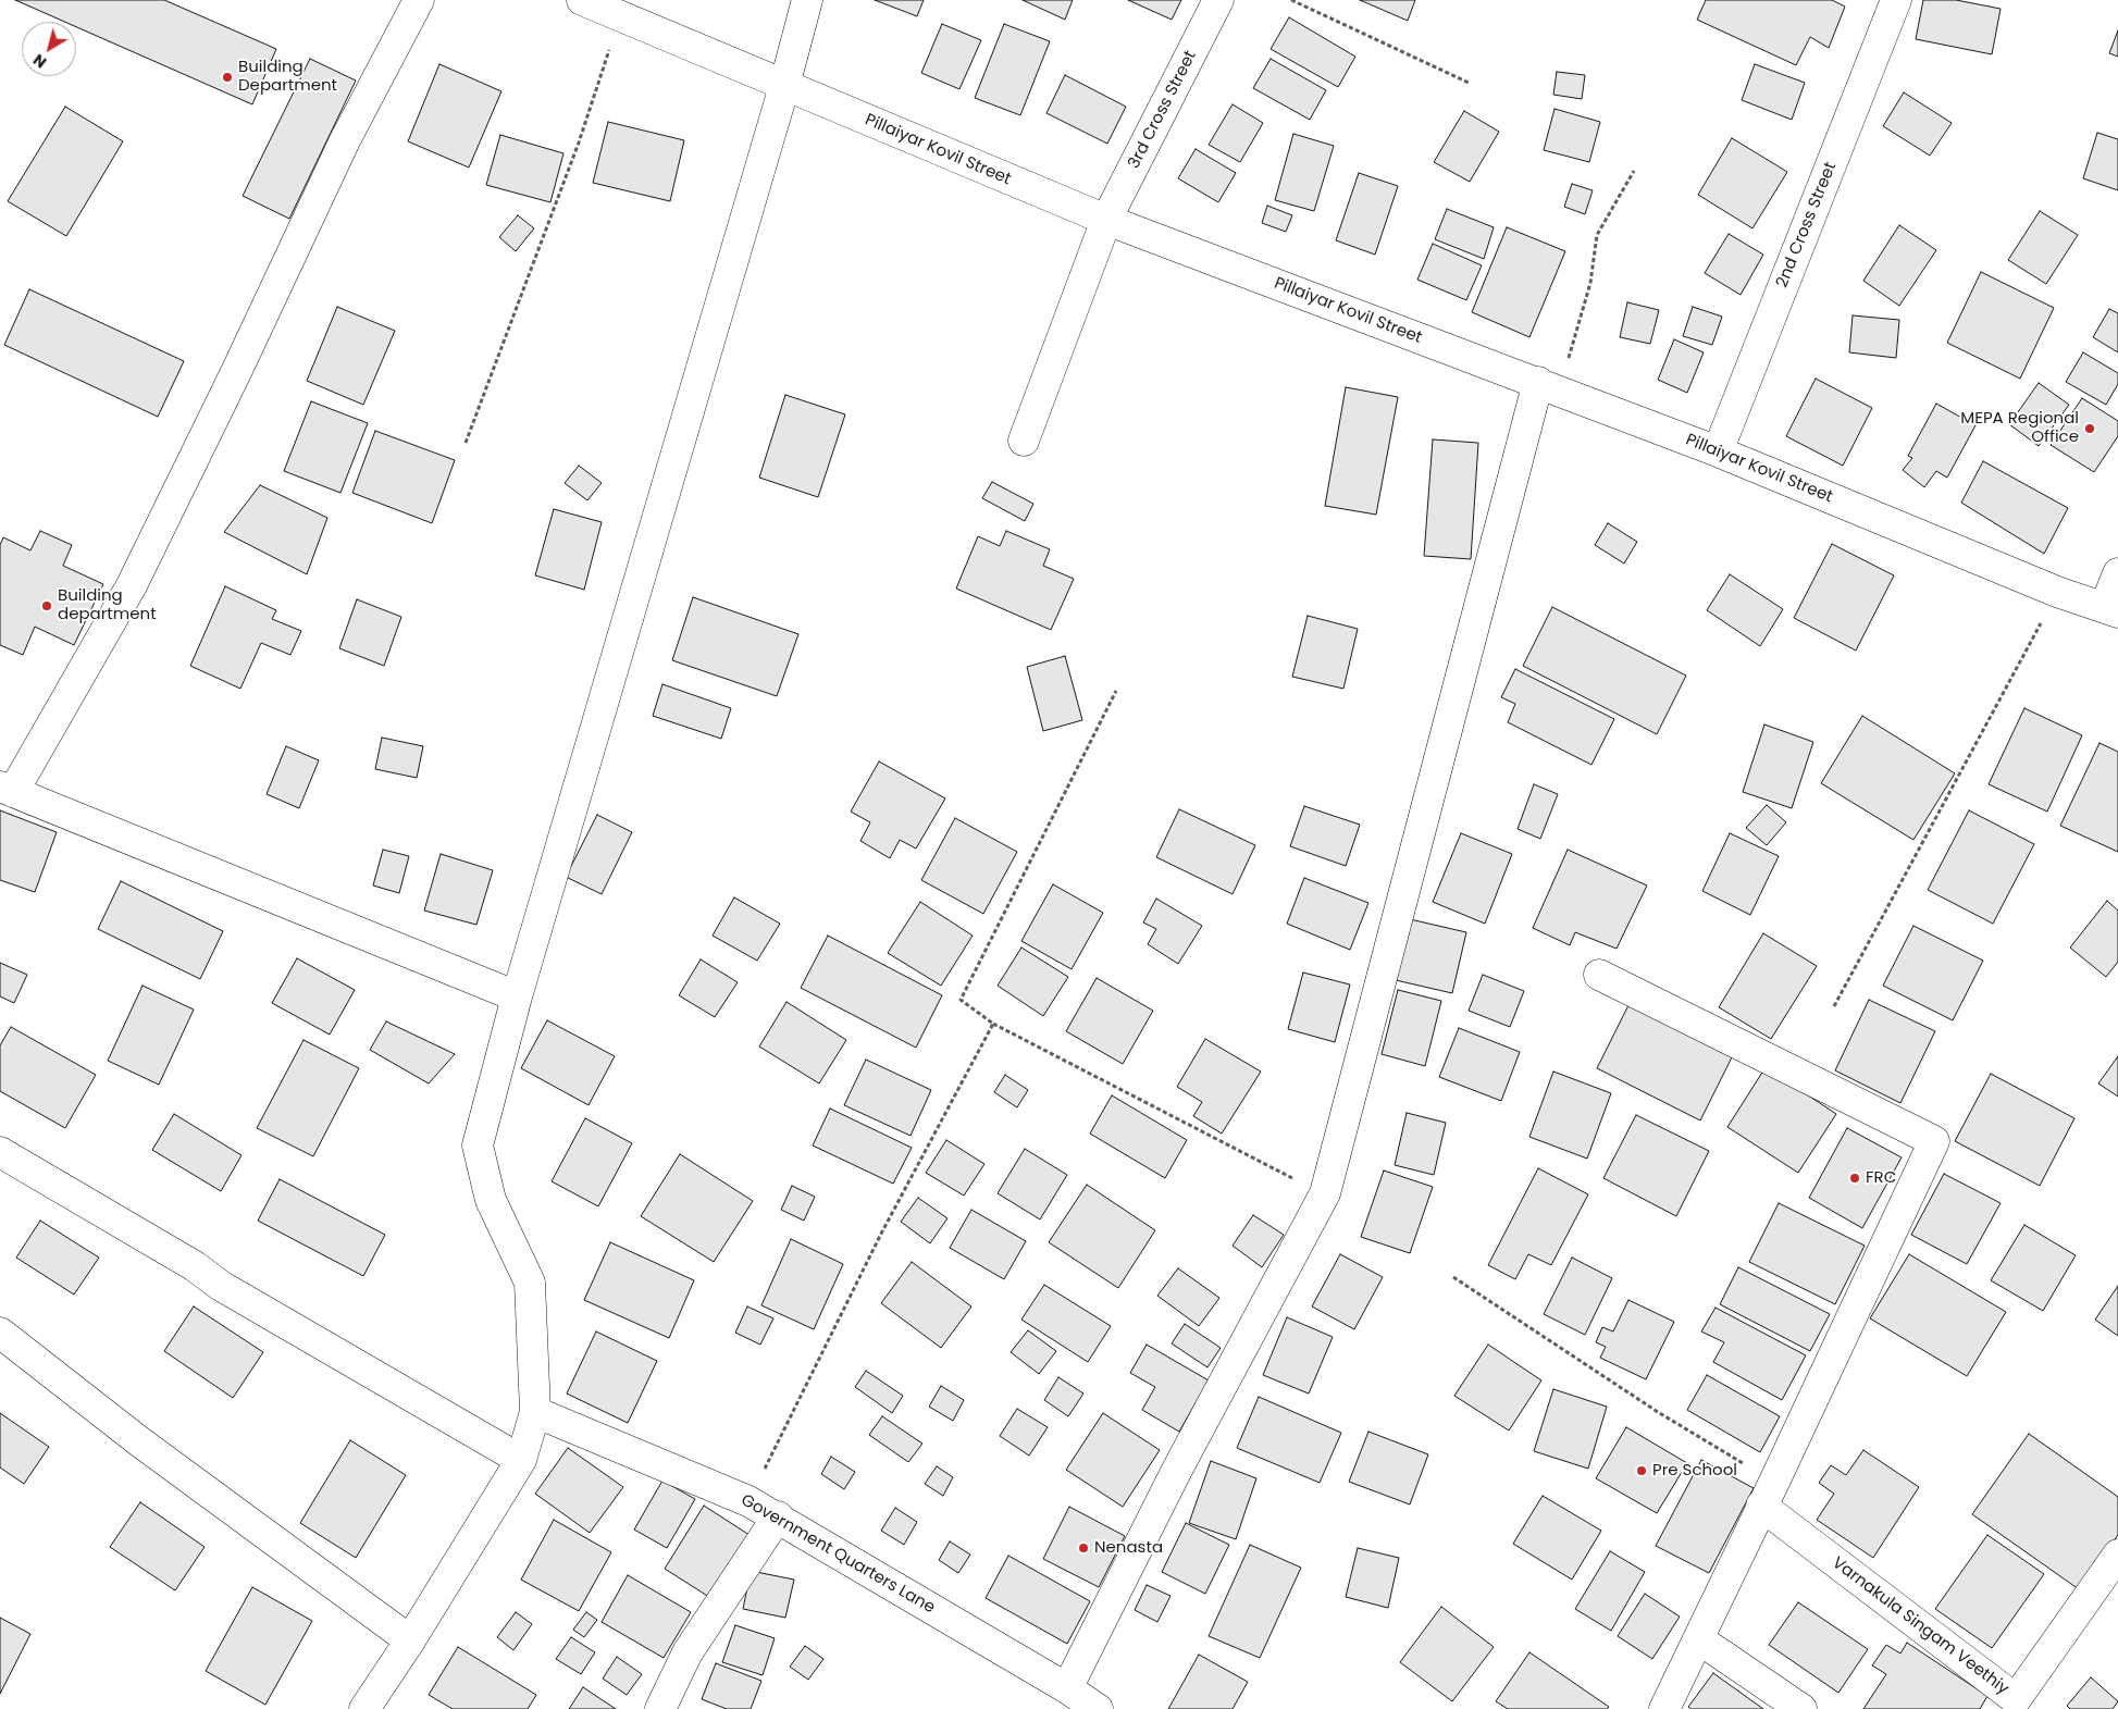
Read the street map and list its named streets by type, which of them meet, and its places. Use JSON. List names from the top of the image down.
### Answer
{
  "streets": {
    "street": [
      "3rd Cross Street",
      "Pillaiyar Kovil Street",
      "2nd Cross Street",
      "Government Quarters Lane",
      "Varnakula Singam Veethiy"
    ]
  },
  "crossings": [
    ["3rd Cross Street", "Pillaiyar Kovil Street"],
    ["Pillaiyar Kovil Street", "2nd Cross Street"]
  ],
  "places": [
    "Building Department",
    "MEPA Regional Office",
    "Building department",
    "FRC",
    "Pre School",
    "Nenasta"
  ],
  "north": "bottom left"
}
